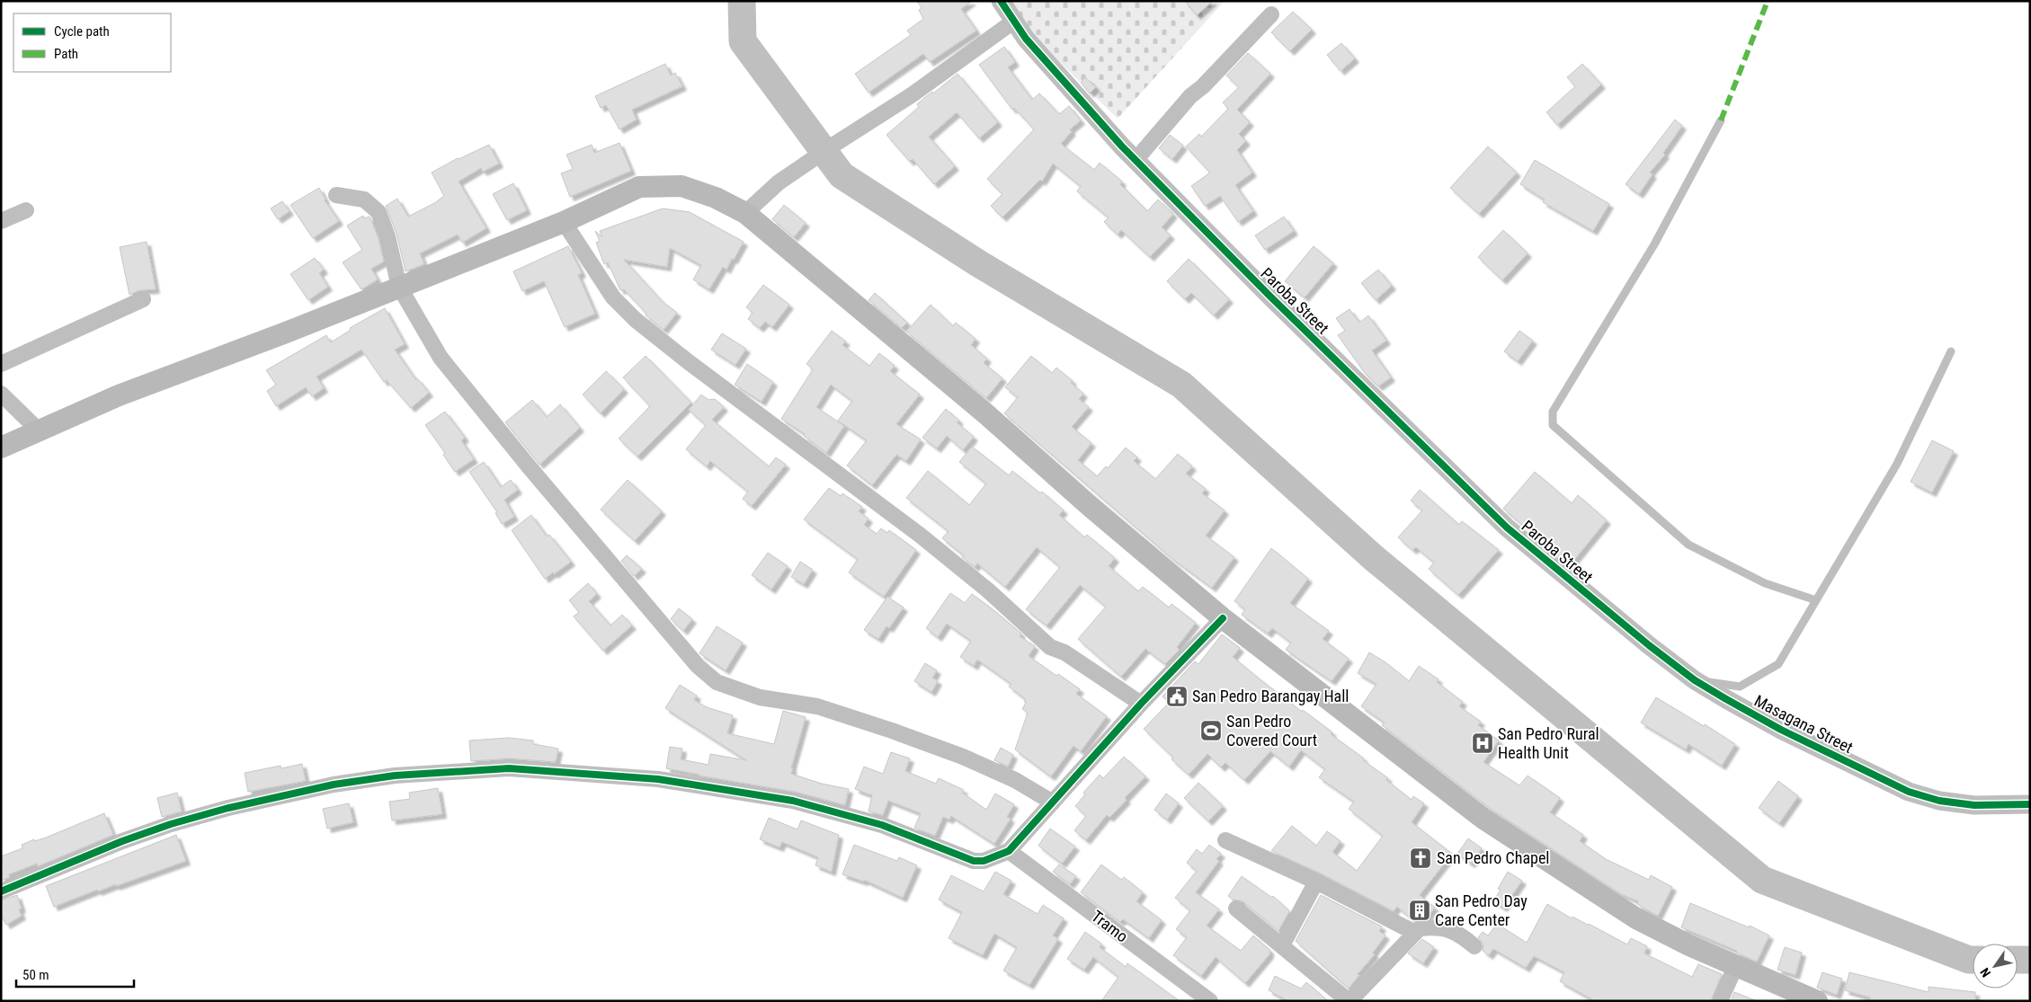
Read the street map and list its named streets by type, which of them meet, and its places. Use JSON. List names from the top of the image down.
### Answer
{
  "streets": {
    "street": ["Paroba Street", "Masagana Street", "Tramo"]
  },
  "crossings": [
    ["Paroba Street", "Masagana Street"]
  ],
  "places": {
    "public building": ["San Pedro Barangay Hall"],
    "sports": ["San Pedro Covered Court"],
    "hospital": ["San Pedro Rural Health Unit"],
    "church": ["San Pedro Chapel"],
    "building": ["San Pedro Day Care Center"]
  },
  "legend": ["Cycle path", "Path"],
  "scale_bar": "50 m",
  "north": "bottom left"
}
